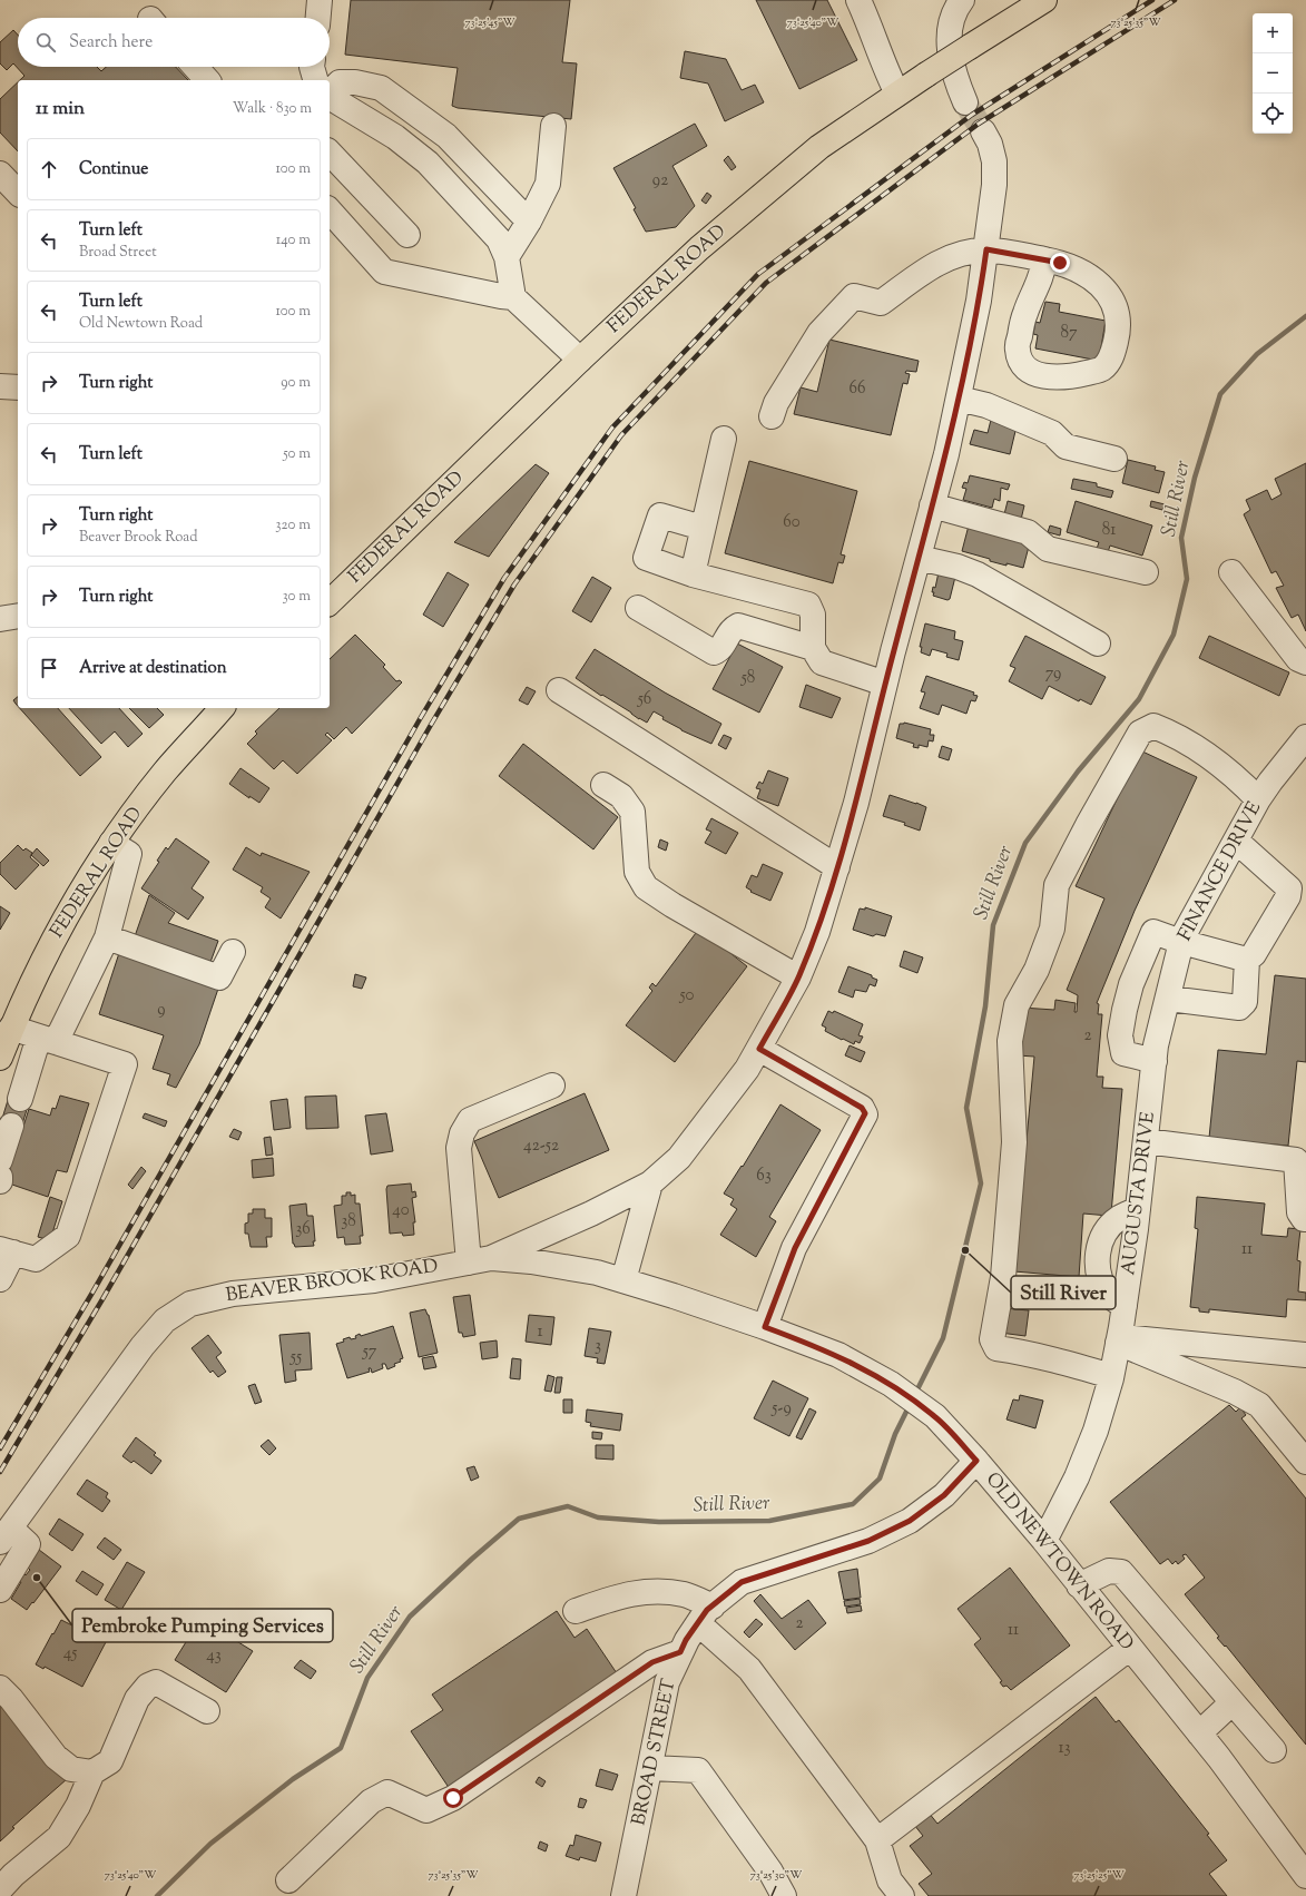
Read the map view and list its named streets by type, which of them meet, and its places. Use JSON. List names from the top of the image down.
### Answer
{
  "streets": {
    "main road": ["FEDERAL ROAD"],
    "street": [
      "FINANCE DRIVE",
      "AUGUSTA DRIVE",
      "BEAVER BROOK ROAD",
      "OLD NEWTOWN ROAD",
      "BROAD STREET"
    ]
  },
  "crossings": [
    ["FINANCE DRIVE", "AUGUSTA DRIVE"],
    ["AUGUSTA DRIVE", "OLD NEWTOWN ROAD"],
    ["BEAVER BROOK ROAD", "OLD NEWTOWN ROAD"],
    ["OLD NEWTOWN ROAD", "BROAD STREET"]
  ],
  "water": ["Still River"],
  "places": ["Still River", "Pembroke Pumping Services"],
  "house_numbers": [
    "92",
    "87",
    "66",
    "60",
    "81",
    "79",
    "58",
    "56",
    "50",
    "9",
    "2",
    "42-52",
    "63",
    "40",
    "38",
    "36",
    "11",
    "1",
    "3",
    "57",
    "55",
    "5-9",
    "2",
    "11",
    "45",
    "43",
    "13"
  ],
  "page": {
    "map_buttons": ["+", "−"],
    "search": "Search here",
    "heading": ["11 min", "Walk · 830 m"],
    "list": [
      ["Continue", "100 m"],
      ["Turn left", "Broad Street", "140 m"],
      ["Turn left", "Old Newtown Road", "100 m"],
      ["Turn right", "90 m"],
      ["Turn left", "50 m"],
      ["Turn right", "Beaver Brook Road", "320 m"],
      ["Turn right", "30 m"],
      "Arrive at destination"
    ]
  },
  "coordinates": [
    "73°25'45\"W",
    "73°25'40\"W",
    "73°25'35\"W",
    "73°25'30\"W",
    "73°25'25\"W"
  ]
}
